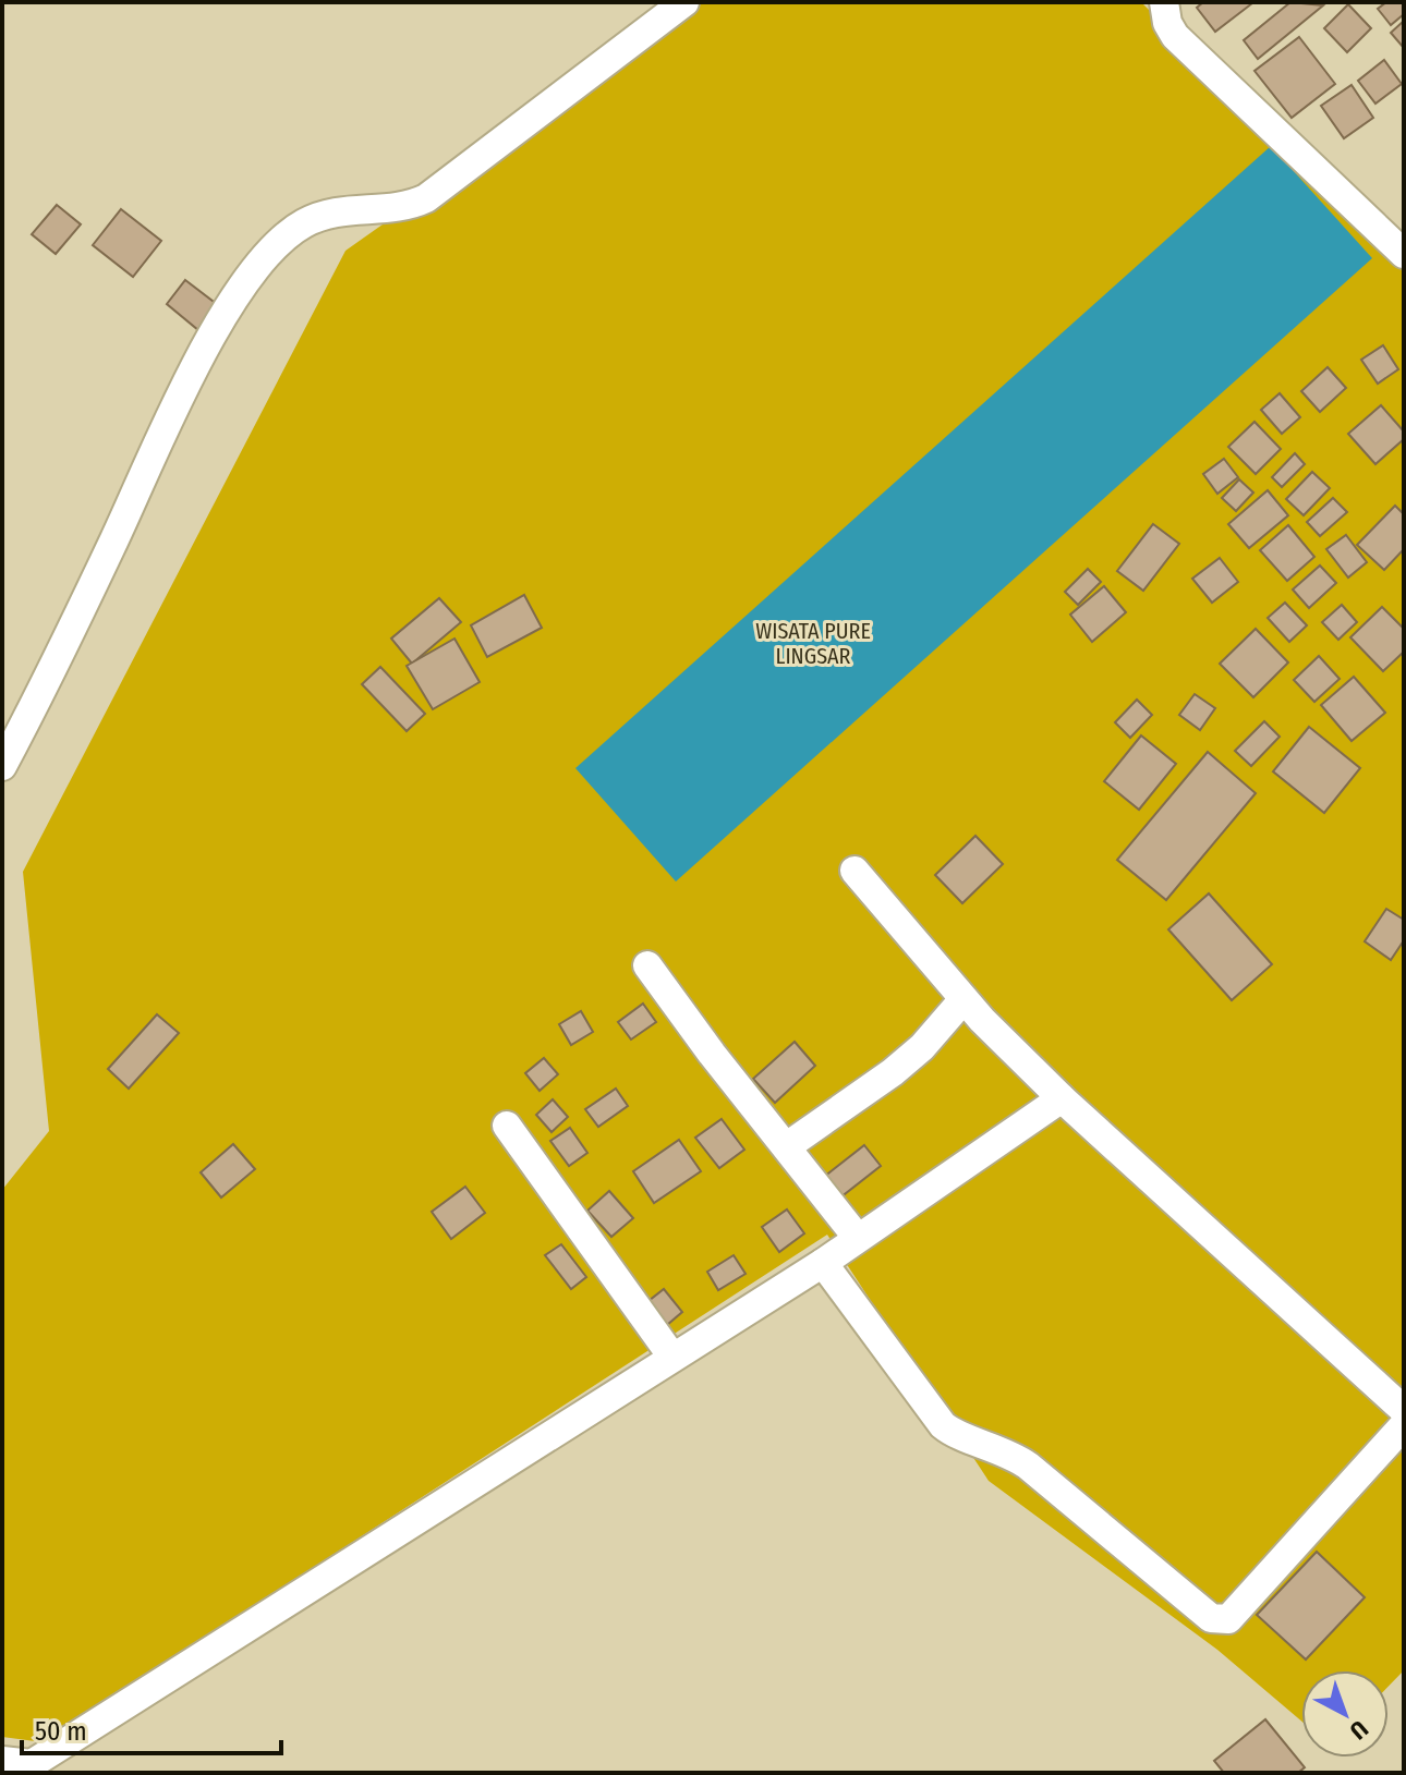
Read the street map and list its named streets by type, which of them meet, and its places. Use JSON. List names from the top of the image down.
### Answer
{
  "parks": ["WISATA PURE LINGSAR"],
  "scale_bar": "50 m",
  "north": "bottom right"
}
